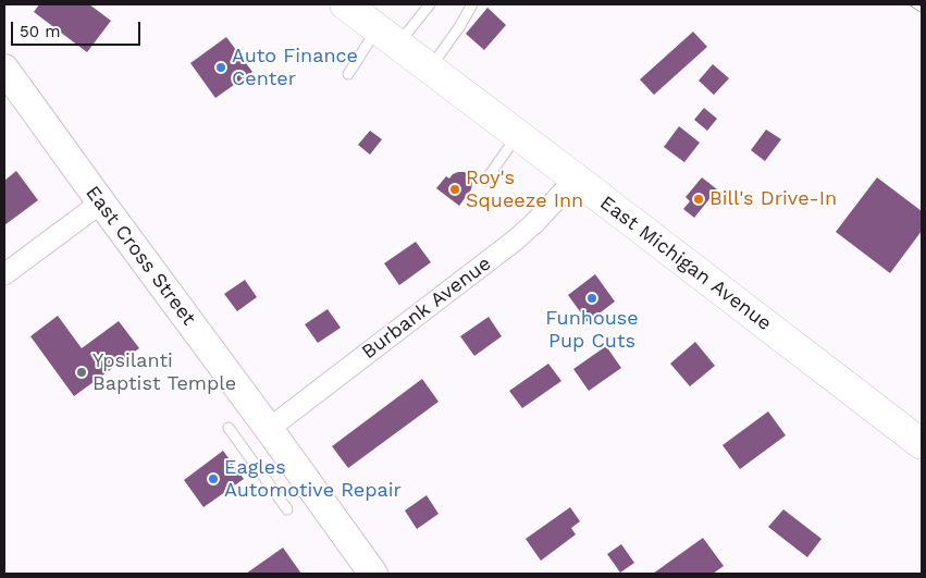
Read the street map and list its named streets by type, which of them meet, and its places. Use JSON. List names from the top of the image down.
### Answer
{
  "streets": {
    "main road": ["East Michigan Avenue"],
    "street": ["East Cross Street", "Burbank Avenue"]
  },
  "crossings": [
    ["East Cross Street", "Burbank Avenue"],
    ["East Michigan Avenue", "Burbank Avenue"]
  ],
  "places": [
    "Auto Finance Center",
    "Roy's Squeeze Inn",
    "Bill's Drive-In",
    "Funhouse Pup Cuts",
    "Ypsilanti Baptist Temple",
    "Eagles Automotive Repair"
  ],
  "scale_bar": "50 m"
}
